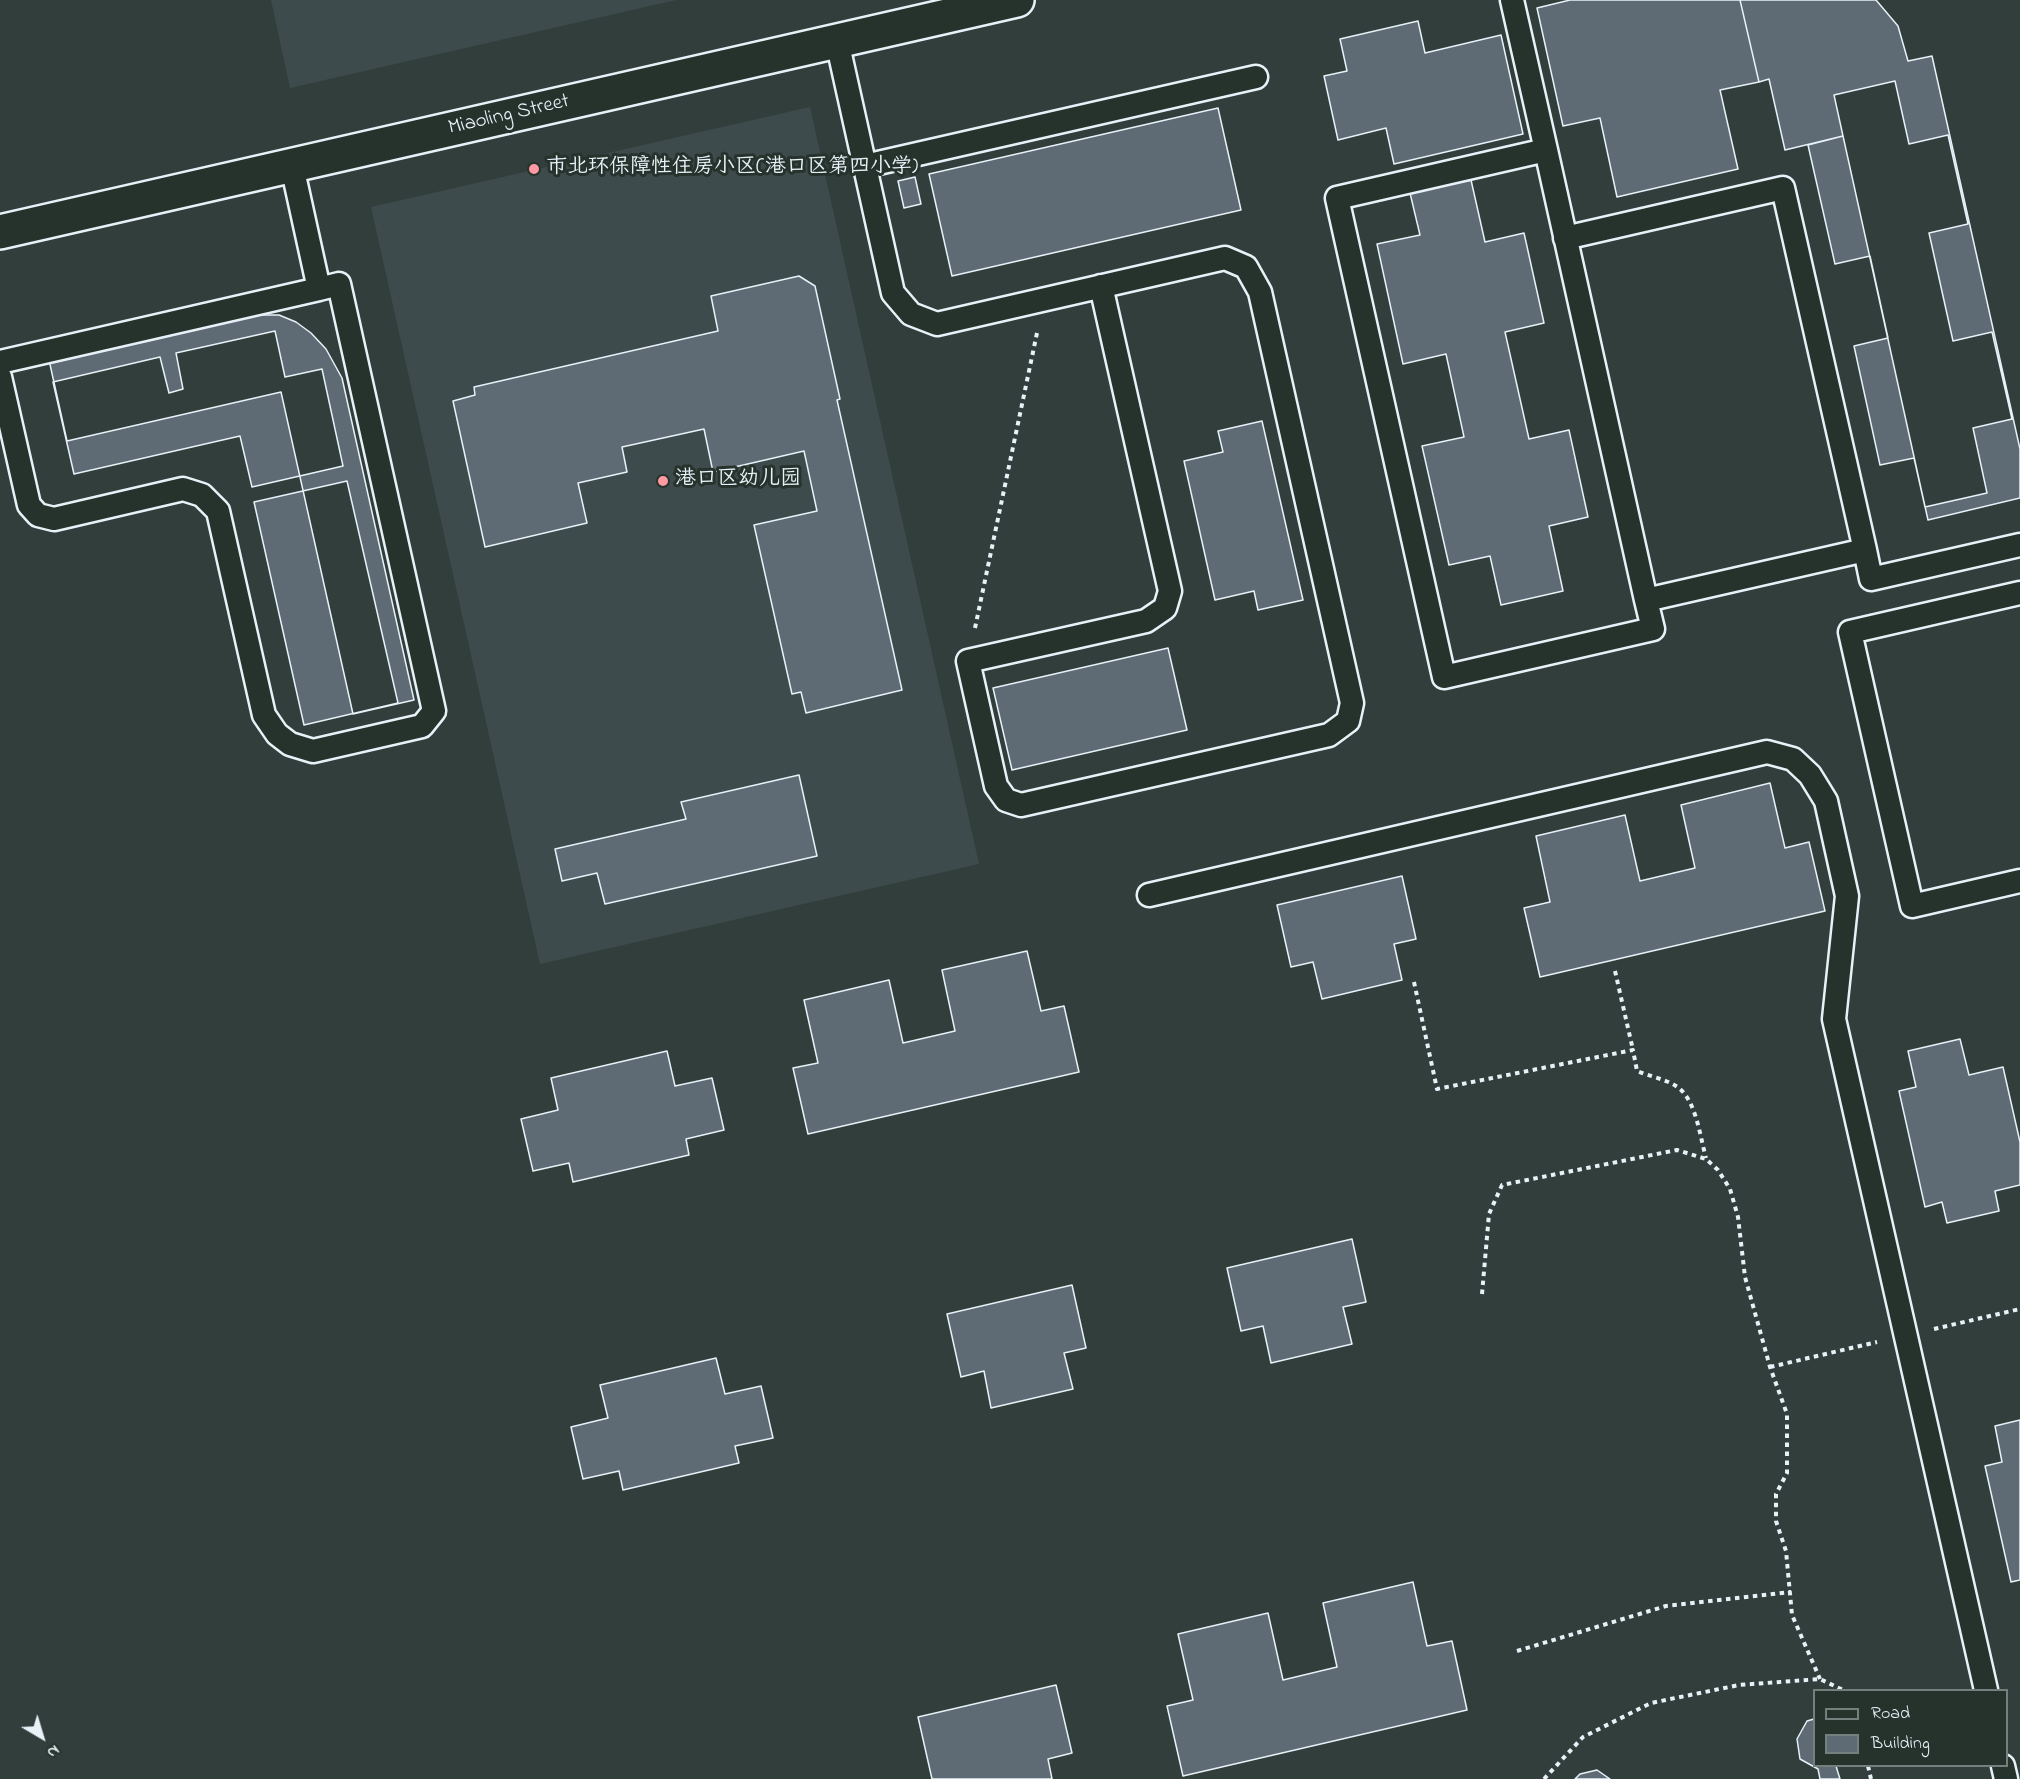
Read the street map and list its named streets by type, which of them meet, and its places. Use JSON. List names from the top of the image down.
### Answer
{
  "streets": {
    "street": ["Miaoling Street"]
  },
  "places": ["巿北环保障性住房小区(港口区第四小学)", "港口区幼儿园"],
  "legend": ["Road", "Building"],
  "north": "bottom right"
}
